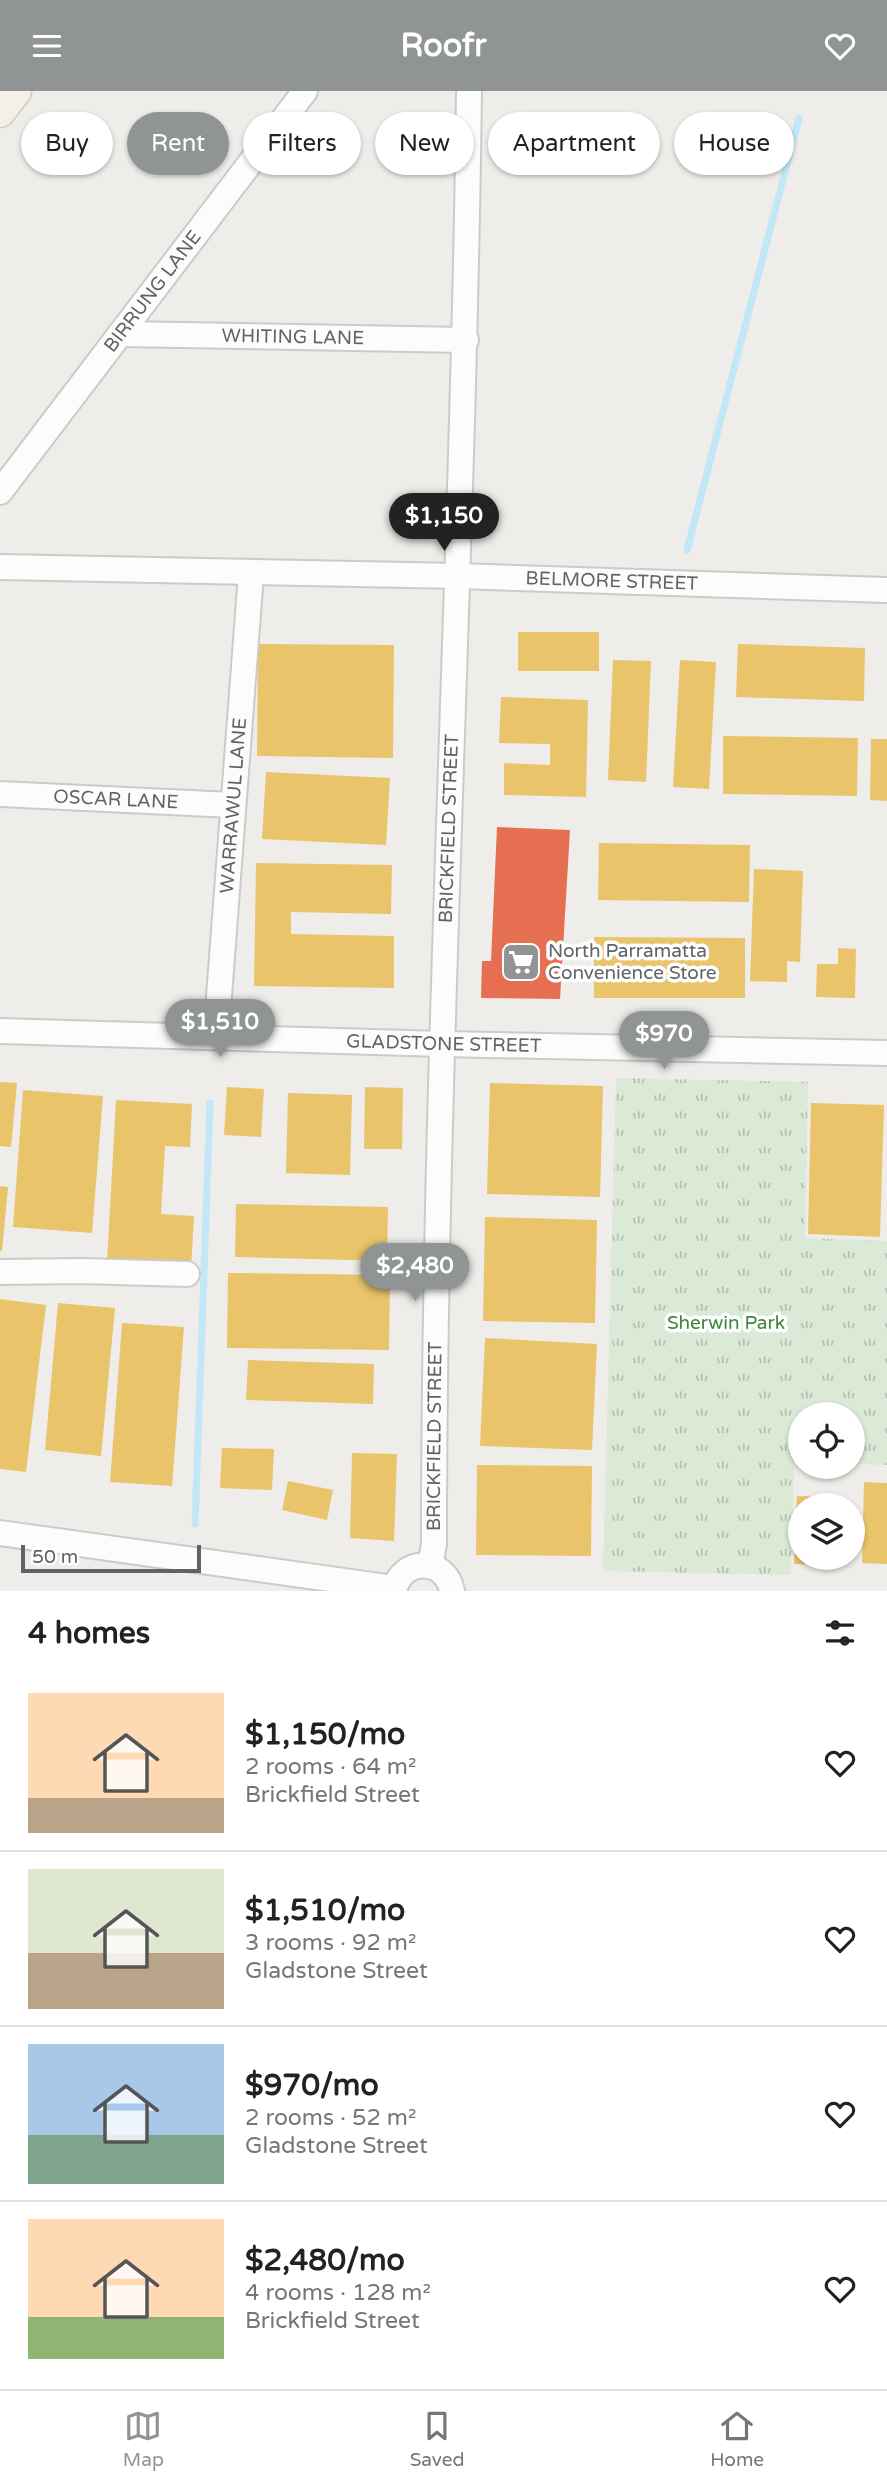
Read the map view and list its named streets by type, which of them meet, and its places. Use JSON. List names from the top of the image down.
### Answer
{
  "streets": {
    "street": [
      "BIRRUNG LANE",
      "WHITING LANE",
      "BELMORE STREET",
      "OSCAR LANE",
      "WARRAWUL LANE",
      "BRICKFIELD STREET",
      "GLADSTONE STREET"
    ]
  },
  "crossings": [
    ["BIRRUNG LANE", "WHITING LANE"],
    ["WHITING LANE", "BRICKFIELD STREET"],
    ["BELMORE STREET", "WARRAWUL LANE"],
    ["BELMORE STREET", "BRICKFIELD STREET"],
    ["OSCAR LANE", "WARRAWUL LANE"],
    ["WARRAWUL LANE", "GLADSTONE STREET"],
    ["BRICKFIELD STREET", "GLADSTONE STREET"]
  ],
  "parks": ["Sherwin Park"],
  "places": {
    "supermarket": ["North Parramatta Convenience Store"]
  },
  "scale_bar": "50 m",
  "page": {
    "header": "Roofr",
    "chip": [
      "Buy",
      "Rent",
      "Filters",
      "New",
      "Apartment",
      "House"
    ],
    "price": [
      "$1,150",
      "$1,510",
      "$970",
      "$2,480"
    ],
    "scale": "50 m",
    "heading": "4 homes",
    "list": [
      {
        "name": "$1,150/mo",
        "note": "2 rooms · 64 m² · Brickfield Street"
      },
      {
        "name": "$1,510/mo",
        "note": "3 rooms · 92 m² · Gladstone Street"
      },
      {
        "name": "$970/mo",
        "note": "2 rooms · 52 m² · Gladstone Street"
      },
      {
        "name": "$2,480/mo",
        "note": "4 rooms · 128 m² · Brickfield Street"
      }
    ],
    "tabs": ["Map", "Saved", "Home"]
  }
}
